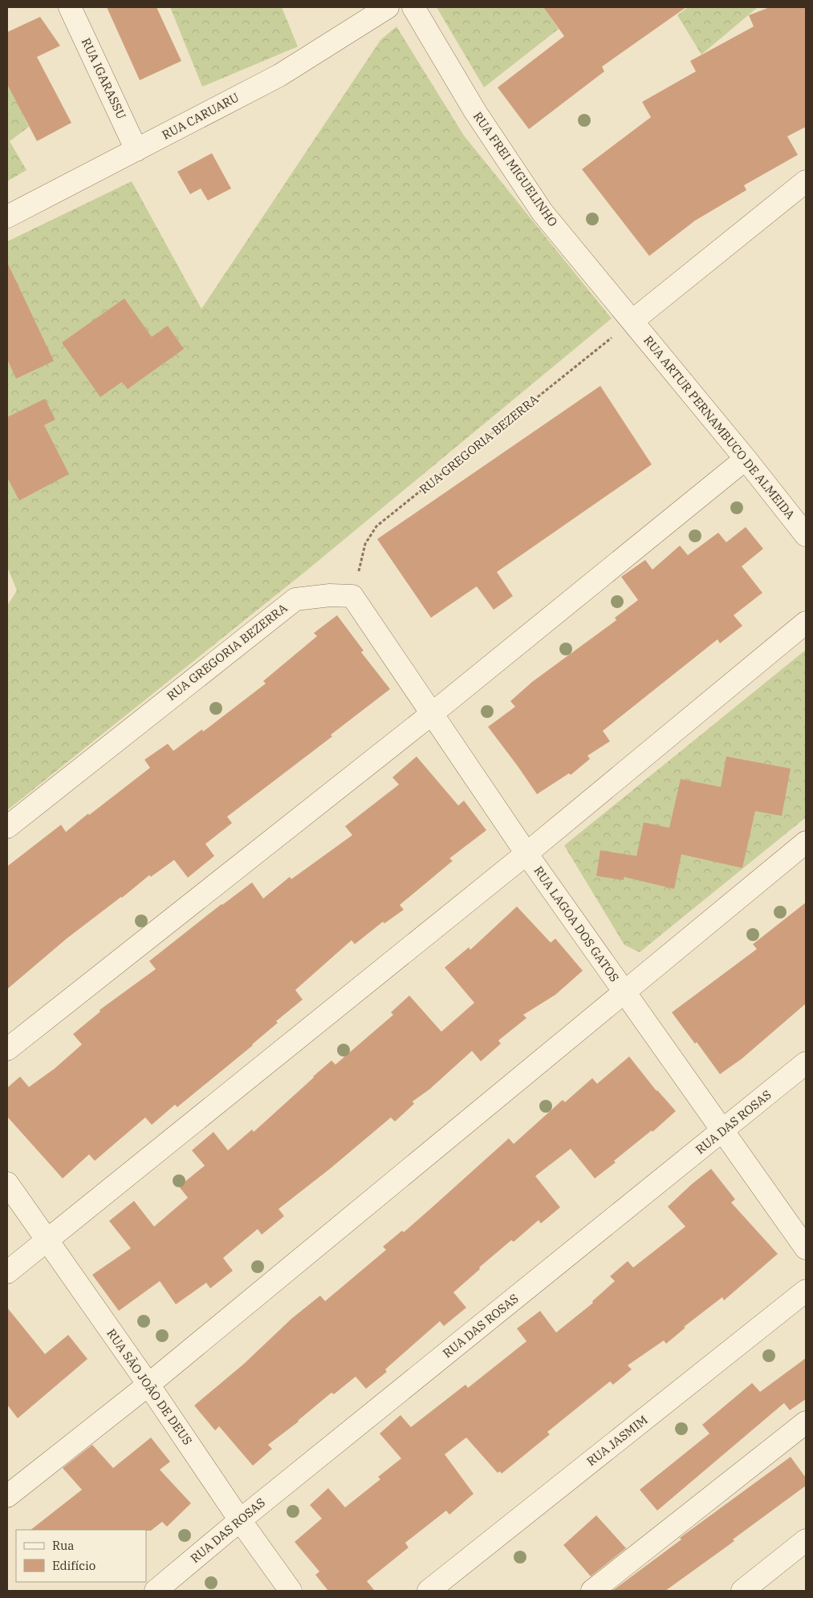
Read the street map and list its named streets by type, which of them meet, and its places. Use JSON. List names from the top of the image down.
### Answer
{
  "streets": {
    "street": [
      "RUA IGARASSU",
      "RUA CARUARU",
      "RUA FREI MIGUELINHO",
      "RUA ARTUR PERNAMBUCO DE ALMEIDA",
      "RUA GREGORIA BEZERRA",
      "RUA LAGOA DOS GATOS",
      "RUA DAS ROSAS",
      "RUA SÃO JOÃO DE DEUS",
      "RUA JASMIM"
    ]
  },
  "crossings": [
    ["RUA IGARASSU", "RUA CARUARU"],
    ["RUA FREI MIGUELINHO", "RUA ARTUR PERNAMBUCO DE ALMEIDA"],
    ["RUA FREI MIGUELINHO", "RUA GREGORIA BEZERRA"],
    ["RUA ARTUR PERNAMBUCO DE ALMEIDA", "RUA GREGORIA BEZERRA"],
    ["RUA GREGORIA BEZERRA", "RUA LAGOA DOS GATOS"],
    ["RUA LAGOA DOS GATOS", "RUA DAS ROSAS"],
    ["RUA DAS ROSAS", "RUA SÃO JOÃO DE DEUS"]
  ],
  "legend": ["Rua", "Edifício"]
}
